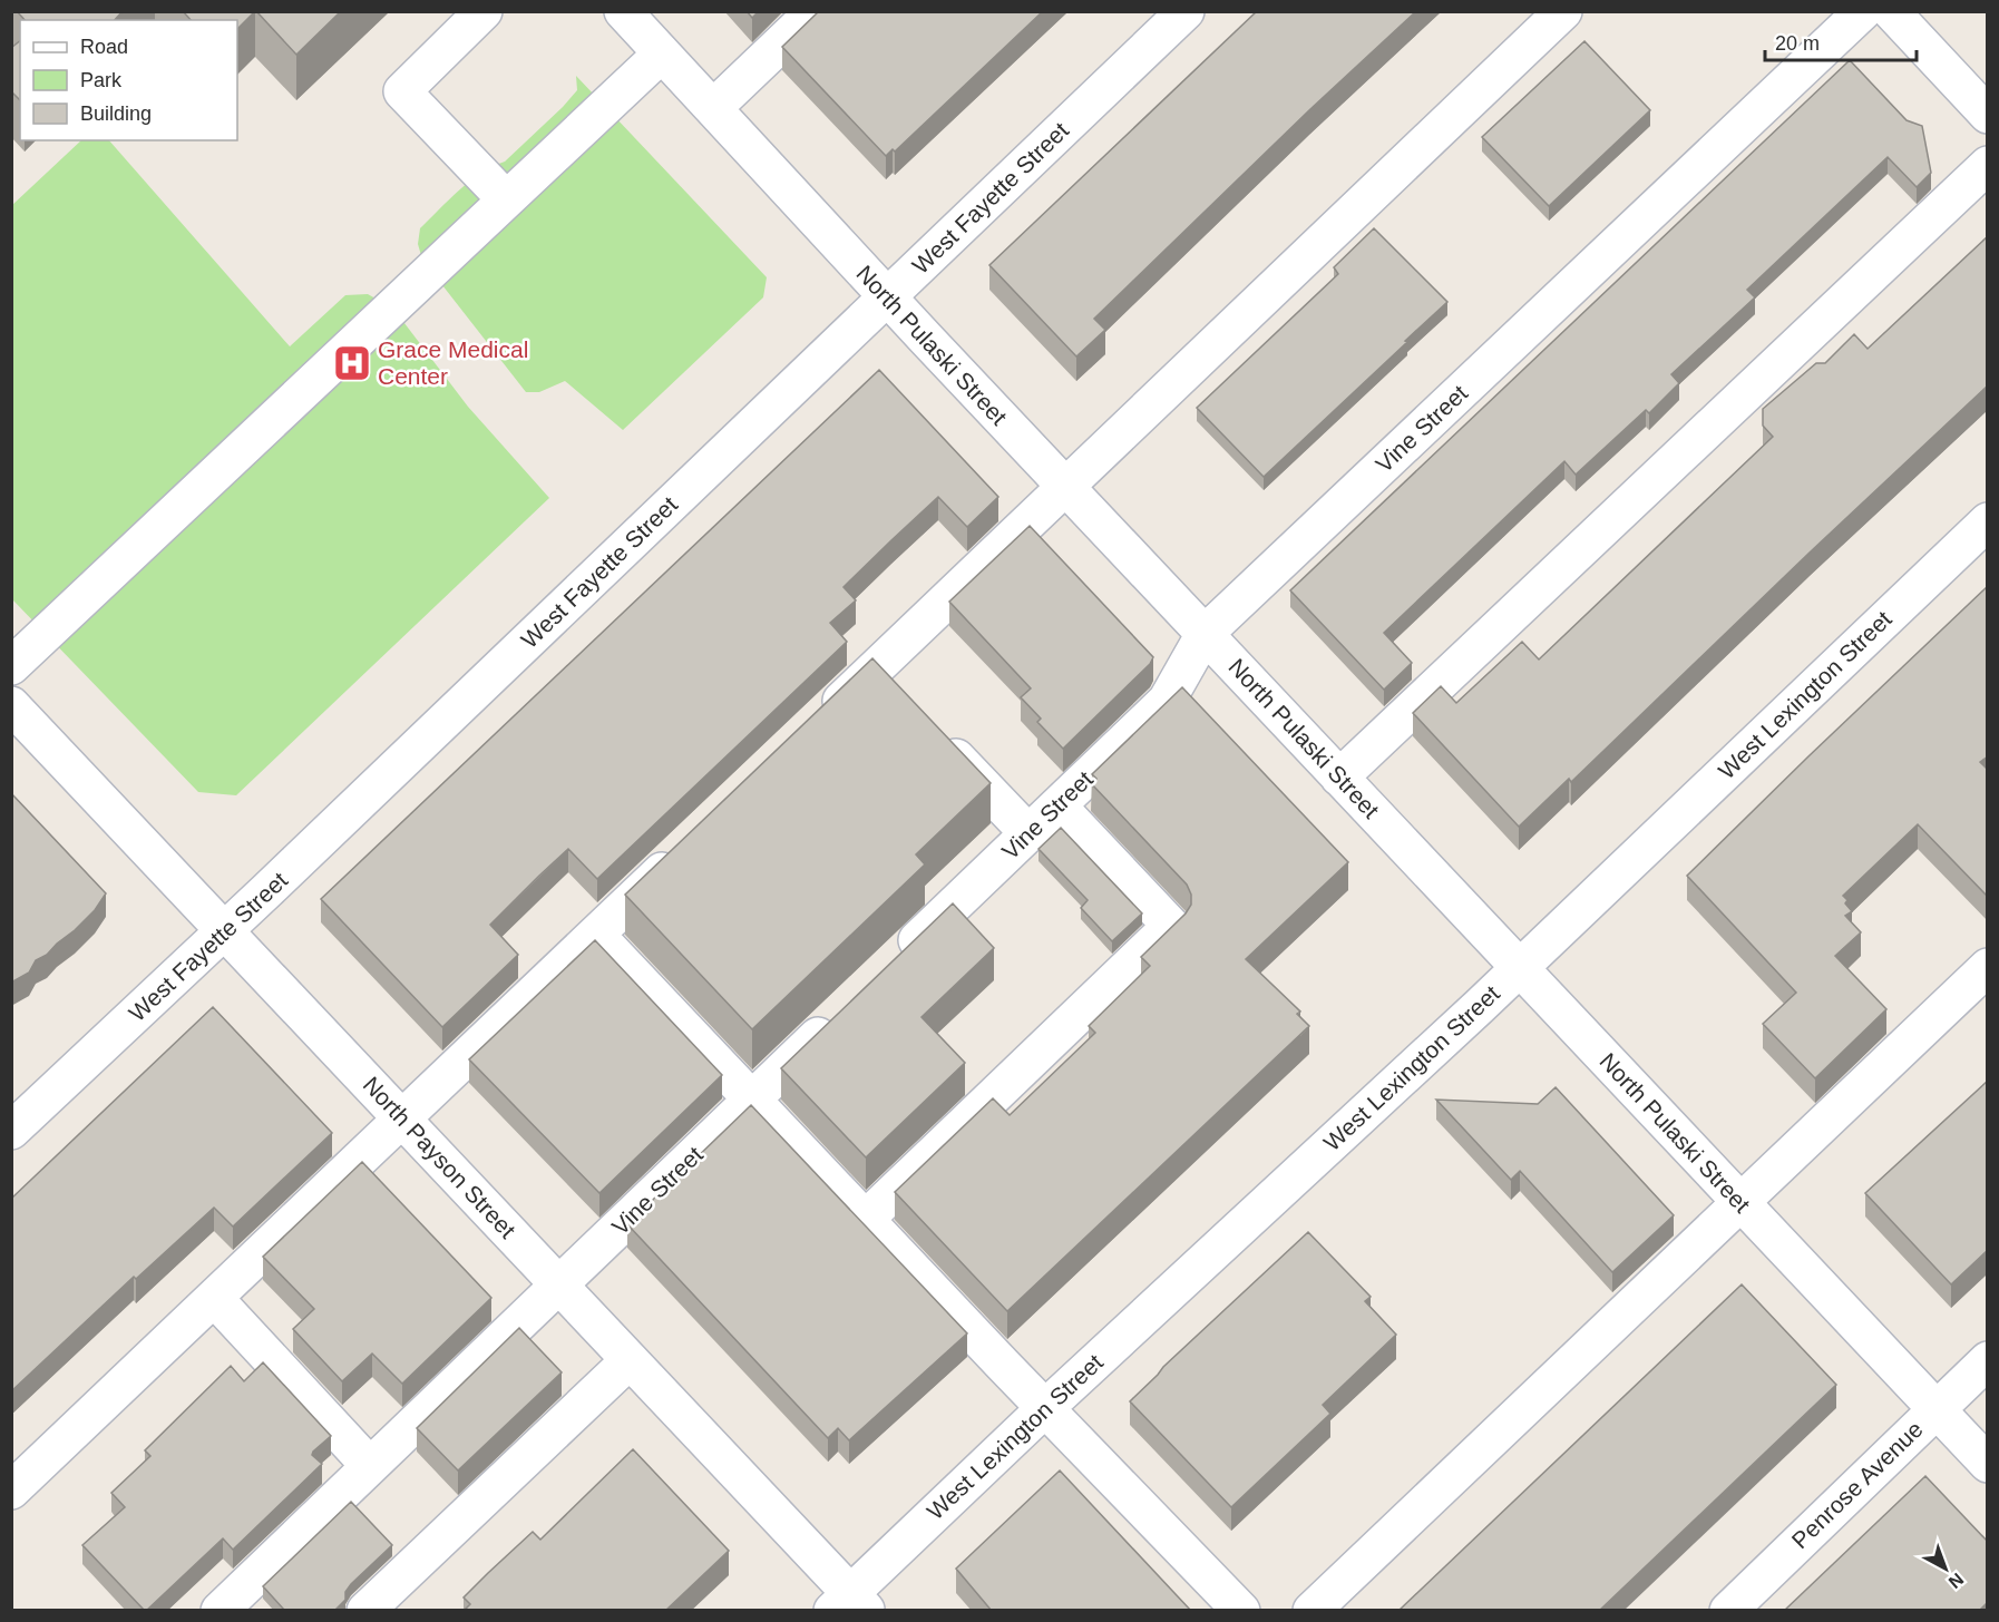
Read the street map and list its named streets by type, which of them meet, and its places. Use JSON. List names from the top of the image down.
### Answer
{
  "streets": {
    "street": [
      "West Fayette Street",
      "North Pulaski Street",
      "Vine Street",
      "West Lexington Street",
      "North Payson Street",
      "Penrose Avenue"
    ]
  },
  "crossings": [
    ["West Fayette Street", "North Pulaski Street"],
    ["West Fayette Street", "North Payson Street"],
    ["North Pulaski Street", "Vine Street"],
    ["North Pulaski Street", "West Lexington Street"],
    ["North Pulaski Street", "Penrose Avenue"],
    ["Vine Street", "North Payson Street"],
    ["West Lexington Street", "North Payson Street"]
  ],
  "places": {
    "hospital": ["Grace Medical Center"]
  },
  "legend": ["Road", "Park", "Building"],
  "scale_bar": "20 m",
  "north": "bottom right"
}
